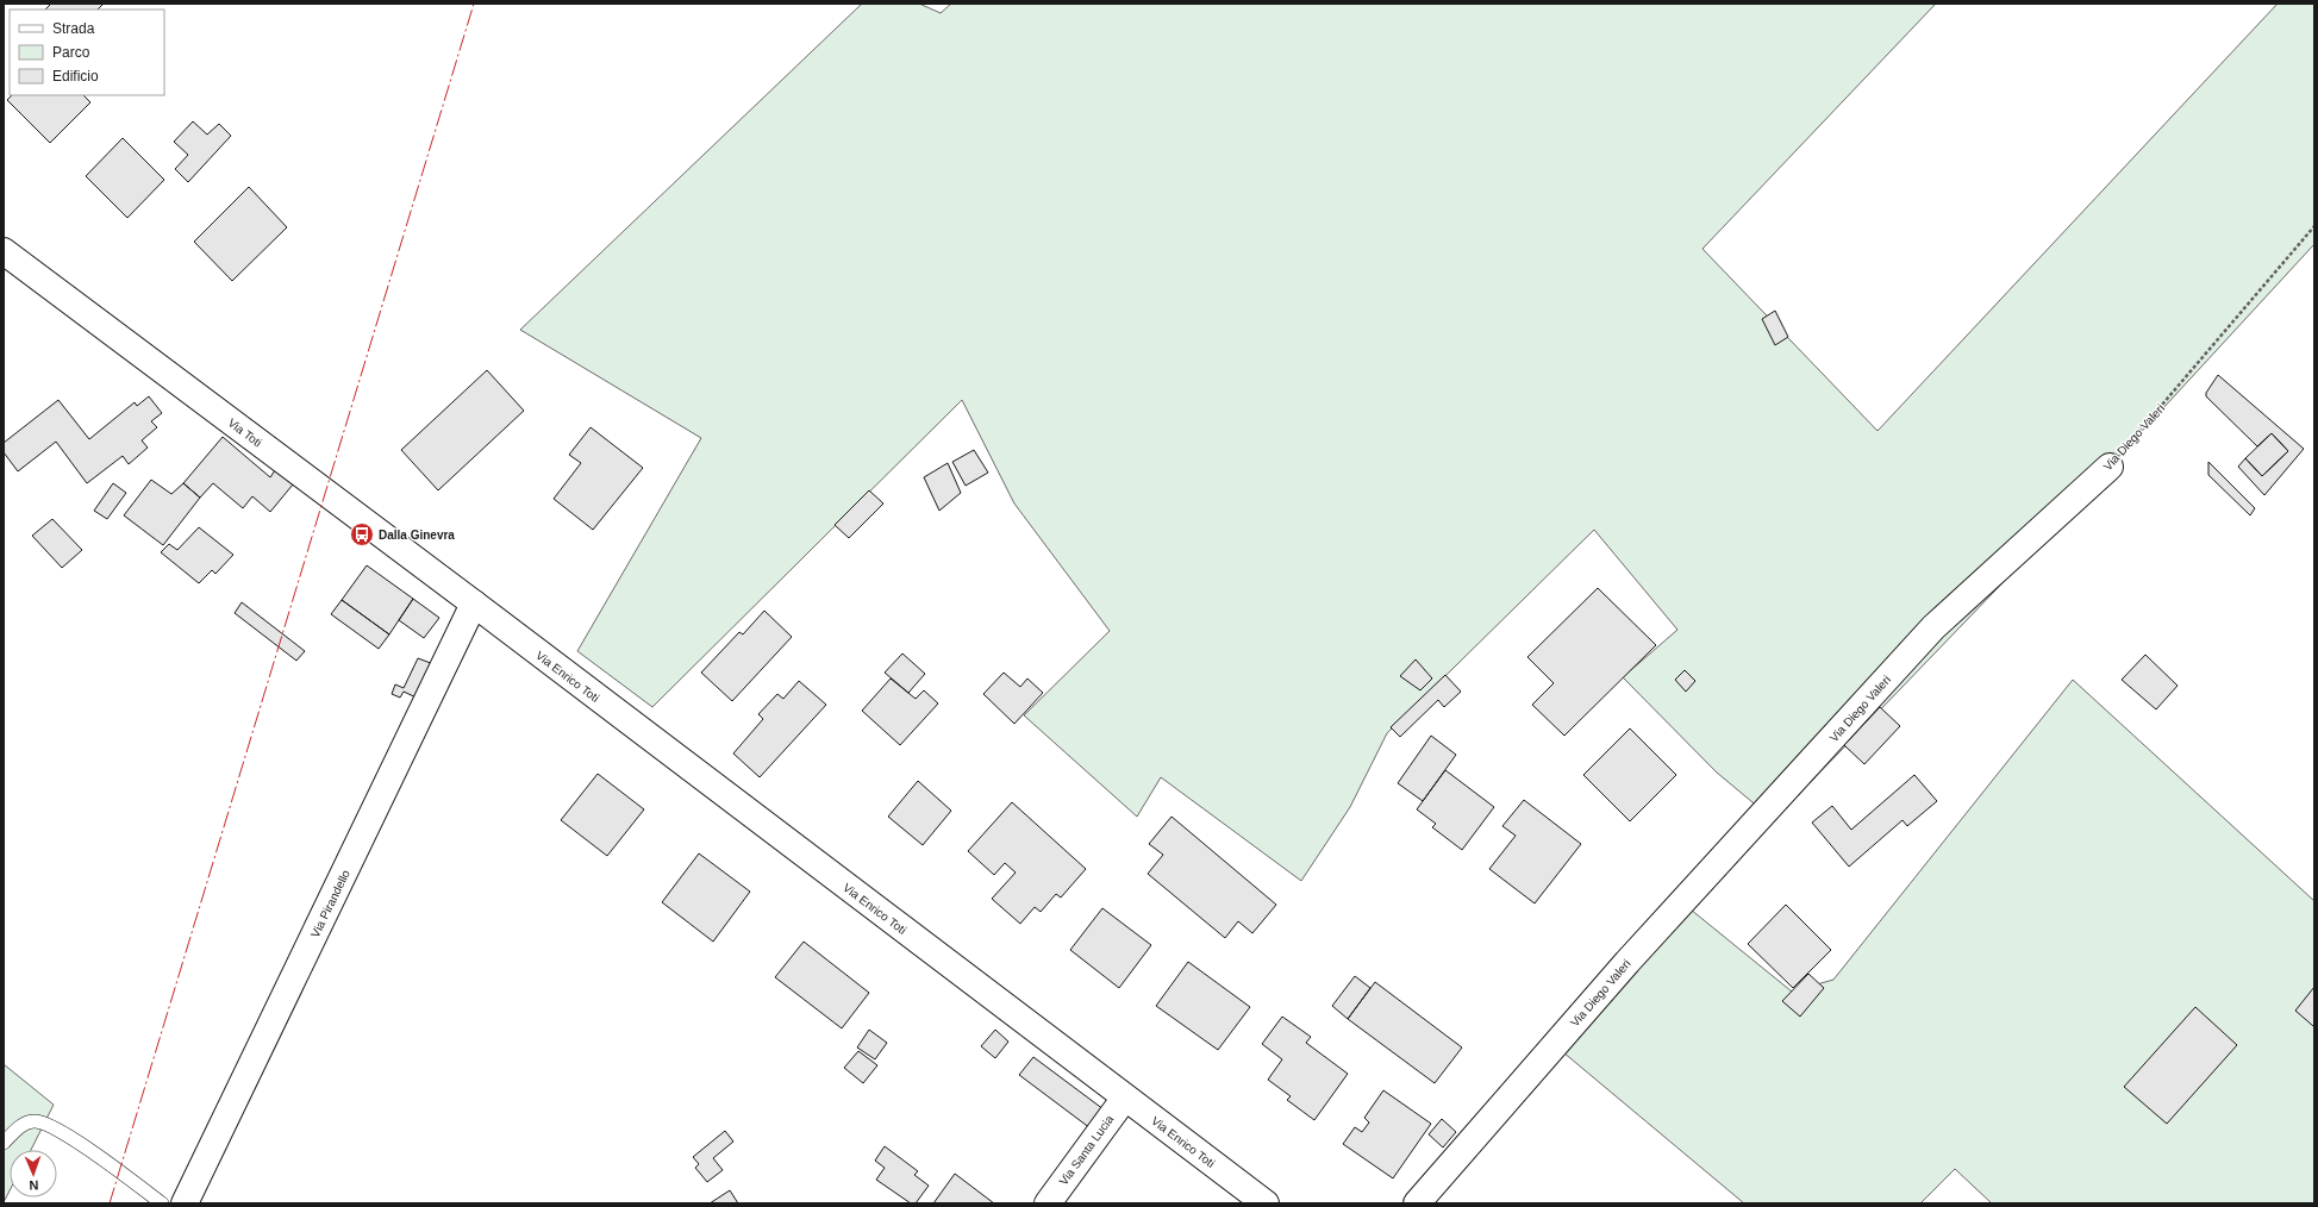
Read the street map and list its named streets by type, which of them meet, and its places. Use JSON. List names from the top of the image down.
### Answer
{
  "streets": {
    "street": [
      "Via Toti",
      "Via Diego Valeri",
      "Via Enrico Toti",
      "Via Pirandello",
      "Via Santa Lucia"
    ]
  },
  "crossings": [
    ["Via Toti", "Via Enrico Toti"],
    ["Via Toti", "Via Pirandello"],
    ["Via Enrico Toti", "Via Pirandello"],
    ["Via Enrico Toti", "Via Santa Lucia"]
  ],
  "places": {
    "bus stop": ["Dalla Ginevra"]
  },
  "legend": ["Strada", "Parco", "Edificio"],
  "north": "bottom"
}
